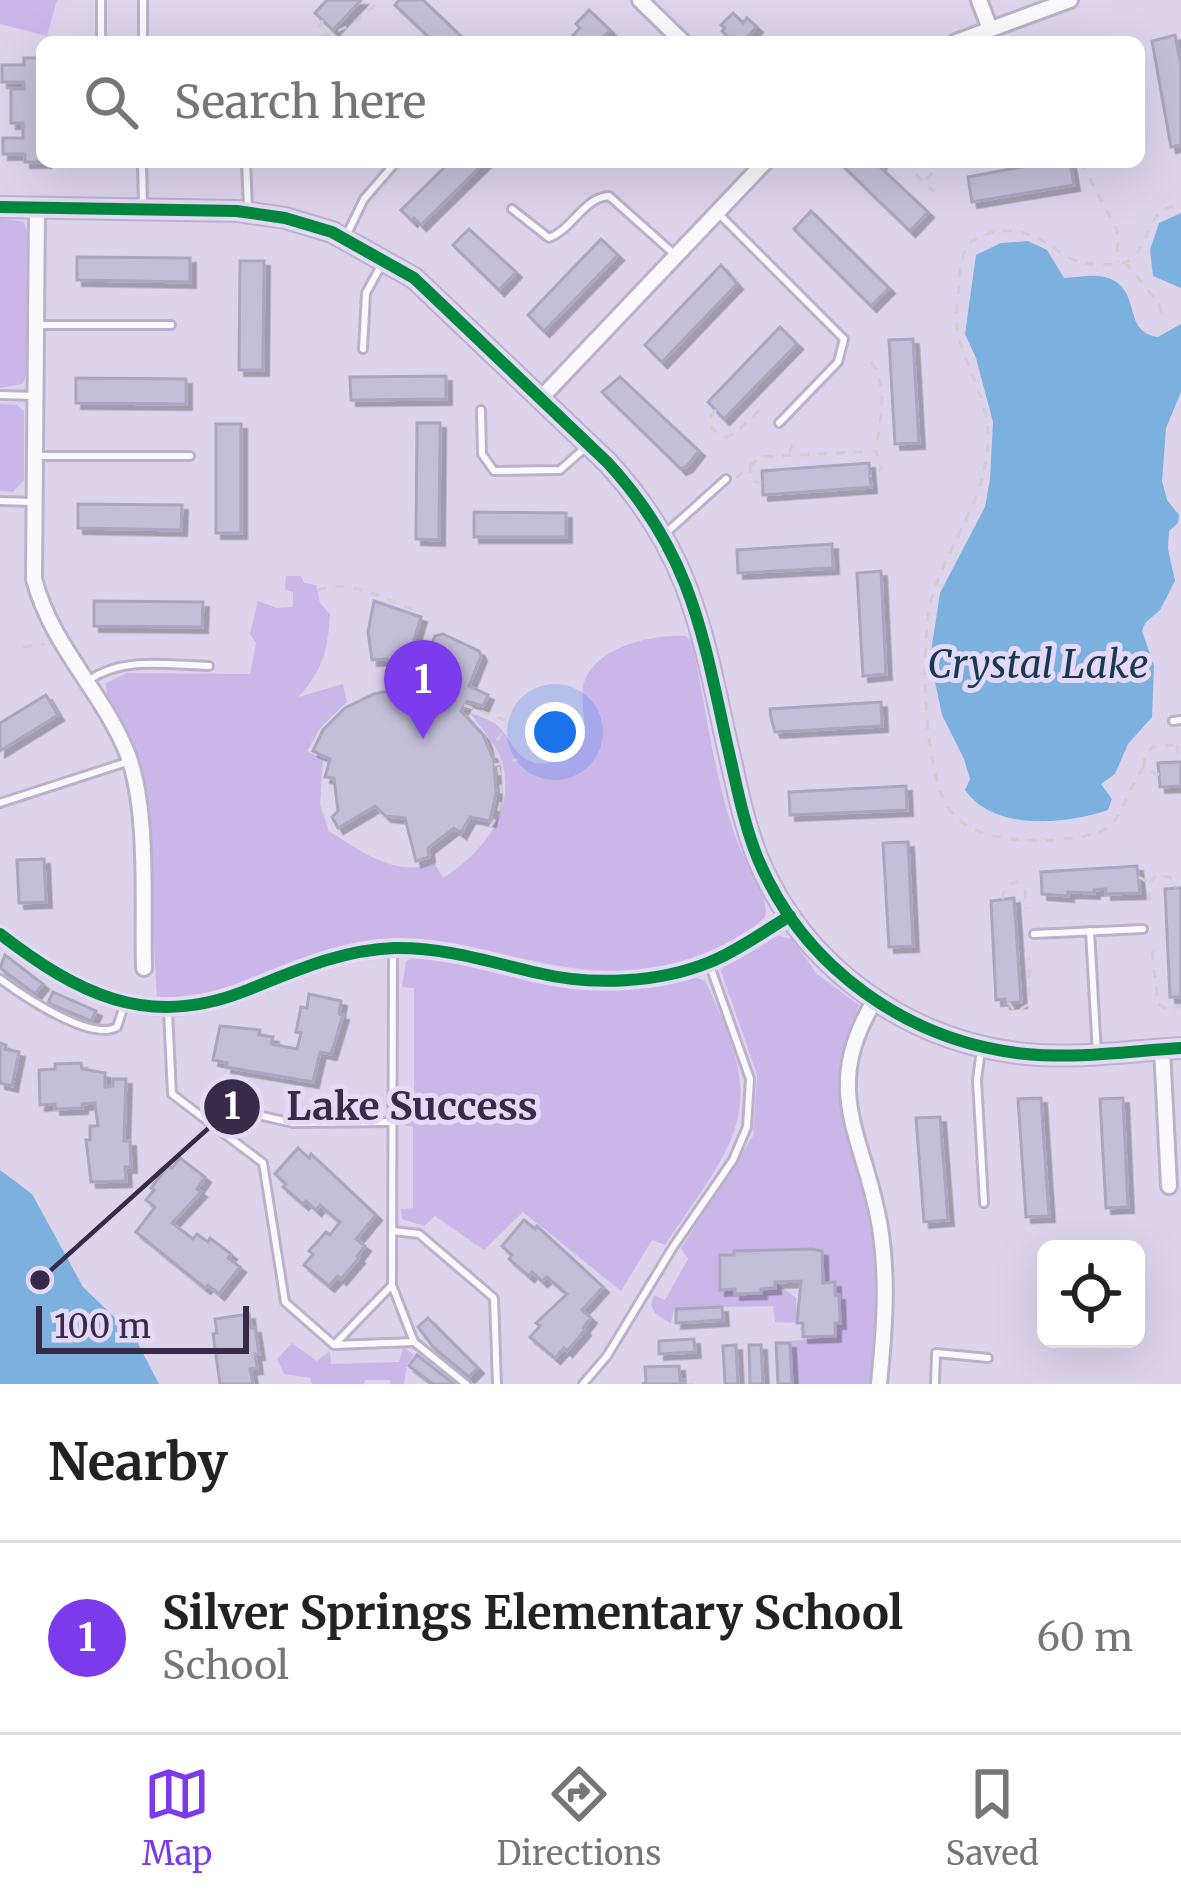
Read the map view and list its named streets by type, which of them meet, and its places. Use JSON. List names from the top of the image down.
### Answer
{
  "water": ["Crystal Lake"],
  "places": ["Lake Success"],
  "scale_bar": "100 m",
  "page": {
    "search": "Search here",
    "pins": "1",
    "scale": "100 m",
    "heading": "Nearby",
    "list": [
      {
        "mark": "1",
        "name": "Silver Springs Elementary School",
        "note": "School",
        "value": "60 m"
      }
    ],
    "nav": ["Map", "Directions", "Saved"]
  }
}
